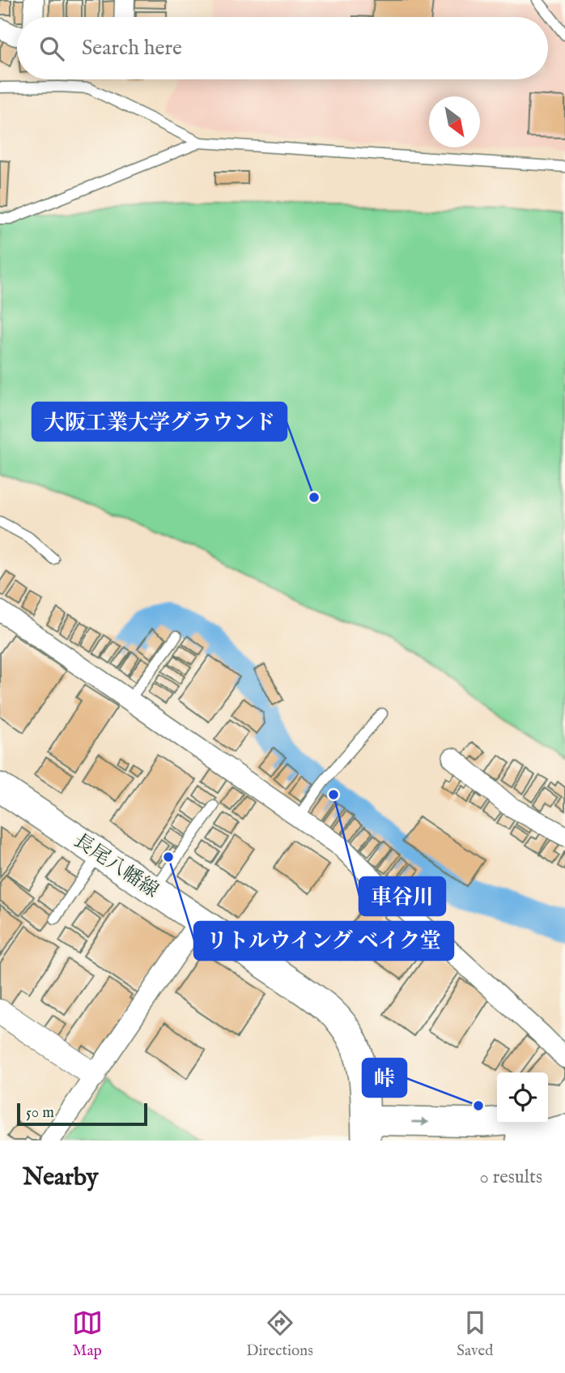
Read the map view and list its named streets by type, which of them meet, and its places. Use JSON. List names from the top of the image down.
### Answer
{
  "streets": {
    "main road": ["長尾八幡線"]
  },
  "places": [
    "大阪工業大学グラウンド",
    "車谷川",
    "リトルウイング ベイク堂",
    "峠"
  ],
  "scale_bar": "50 m",
  "north": "bottom right",
  "page": {
    "search": "Search here",
    "scale": "50 m",
    "heading": ["Nearby", "0 results"],
    "nav": ["Map", "Directions", "Saved"]
  }
}
